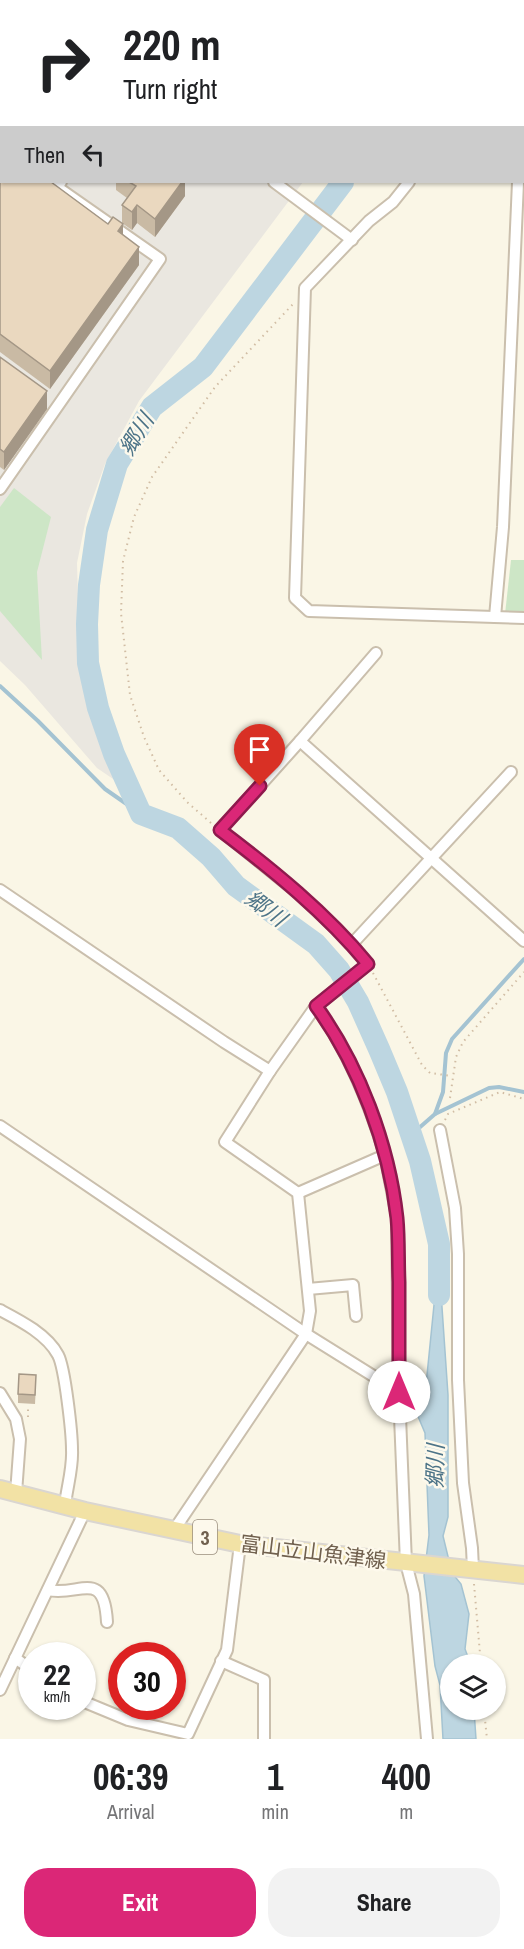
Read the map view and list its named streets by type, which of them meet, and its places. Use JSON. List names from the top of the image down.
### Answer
{
  "streets": {
    "main road": ["3", "富山立山魚津線"]
  },
  "water": ["郷川"],
  "page": {
    "turn": ["220 m", "Turn right"],
    "then": "Then",
    "speed": "22 km/h",
    "limit": "30",
    "eta": [
      "06:39",
      "Arrival",
      "1",
      "min",
      "400",
      "m"
    ],
    "buttons": ["Exit", "Share"]
  }
}
